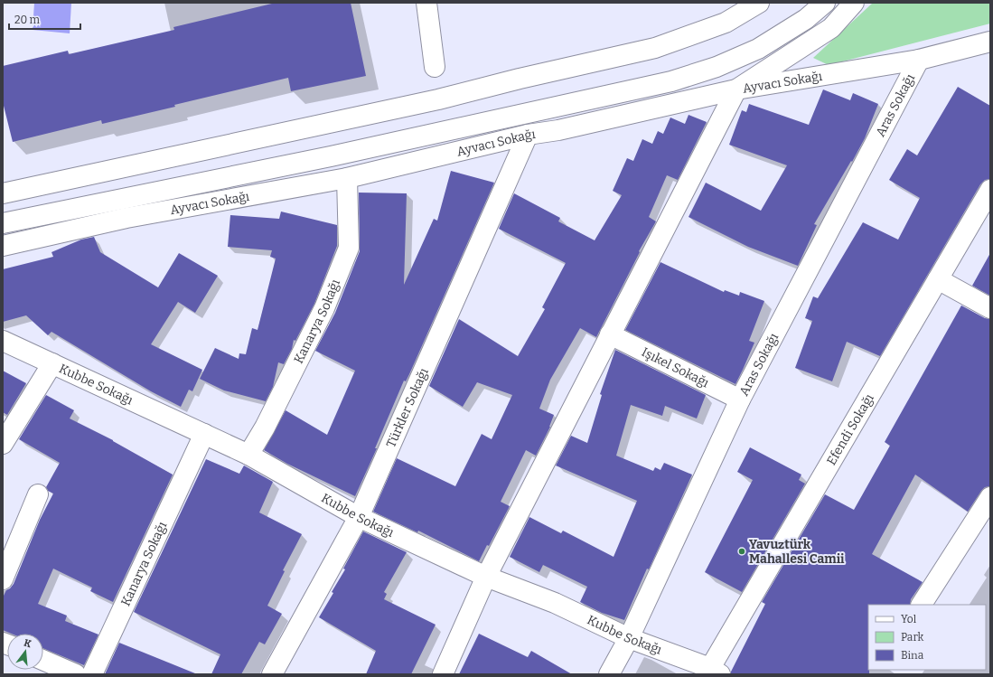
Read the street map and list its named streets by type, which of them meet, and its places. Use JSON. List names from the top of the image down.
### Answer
{
  "streets": {
    "street": [
      "Ayvacı Sokağı",
      "Aras Sokağı",
      "Kanarya Sokağı",
      "Işıkel Sokağı",
      "Kubbe Sokağı",
      "Türkler Sokağı",
      "Efendi Sokağı"
    ]
  },
  "crossings": [
    ["Ayvacı Sokağı", "Aras Sokağı"],
    ["Ayvacı Sokağı", "Kanarya Sokağı"],
    ["Ayvacı Sokağı", "Türkler Sokağı"],
    ["Aras Sokağı", "Işıkel Sokağı"],
    ["Aras Sokağı", "Kubbe Sokağı"],
    ["Kanarya Sokağı", "Kubbe Sokağı"],
    ["Kubbe Sokağı", "Türkler Sokağı"],
    ["Kubbe Sokağı", "Efendi Sokağı"]
  ],
  "places": ["Yavuztürk Mahallesi Camii"],
  "legend": ["Yol", "Park", "Bina"],
  "scale_bar": "20 m",
  "north": "top"
}
